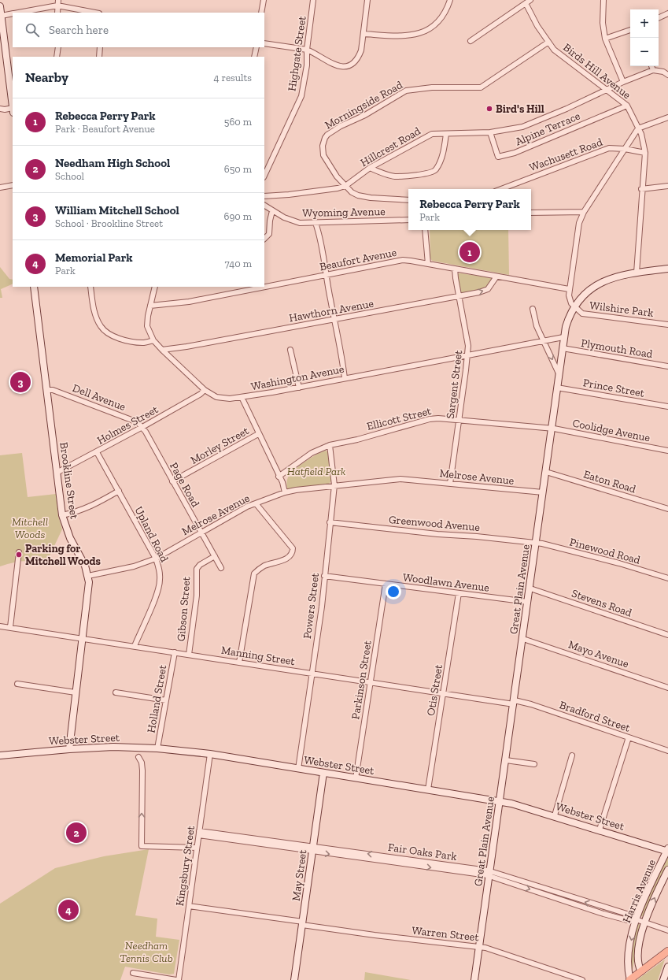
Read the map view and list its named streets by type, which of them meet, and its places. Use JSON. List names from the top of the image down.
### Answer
{
  "streets": {
    "street": [
      "Highgate Street",
      "Birds Hill Avenue",
      "Morningside Road",
      "Alpine Terrace",
      "Hillcrest Road",
      "Wachusett Road",
      "Wyoming Avenue",
      "Beaufort Avenue",
      "Wilshire Park",
      "Hawthorn Avenue",
      "Plymouth Road",
      "Washington Avenue",
      "Sargent Street",
      "Prince Street",
      "Dell Avenue",
      "Ellicott Street",
      "Holmes Street",
      "Coolidge Avenue",
      "Morley Street",
      "Melrose Avenue",
      "Brookline Street",
      "Eaton Road",
      "Page Road",
      "Greenwood Avenue",
      "Upland Road",
      "Pinewood Road",
      "Woodlawn Avenue",
      "Great Plain Avenue",
      "Stevens Road",
      "Powers Street",
      "Gibson Street",
      "Mayo Avenue",
      "Manning Street",
      "Parkinson Street",
      "Otis Street",
      "Holland Street",
      "Bradford Street",
      "Webster Street",
      "Fair Oaks Park",
      "Kingsbury Street",
      "May Street",
      "Harris Avenue",
      "Warren Street"
    ]
  },
  "crossings": [
    ["Birds Hill Avenue", "Morningside Road"],
    ["Birds Hill Avenue", "Alpine Terrace"],
    ["Birds Hill Avenue", "Hillcrest Road"],
    ["Birds Hill Avenue", "Wachusett Road"],
    ["Birds Hill Avenue", "Great Plain Avenue"],
    ["Morningside Road", "Hillcrest Road"],
    ["Alpine Terrace", "Hillcrest Road"],
    ["Beaufort Avenue", "Hawthorn Avenue"],
    ["Beaufort Avenue", "Washington Avenue"],
    ["Beaufort Avenue", "Sargent Street"],
    ["Wilshire Park", "Great Plain Avenue"],
    ["Hawthorn Avenue", "Washington Avenue"],
    ["Hawthorn Avenue", "Sargent Street"],
    ["Plymouth Road", "Great Plain Avenue"],
    ["Washington Avenue", "Sargent Street"],
    ["Washington Avenue", "Holmes Street"],
    ["Washington Avenue", "Great Plain Avenue"],
    ["Sargent Street", "Ellicott Street"],
    ["Sargent Street", "Melrose Avenue"],
    ["Prince Street", "Great Plain Avenue"],
    ["Dell Avenue", "Holmes Street"],
    ["Dell Avenue", "Brookline Street"],
    ["Dell Avenue", "Page Road"],
    ["Ellicott Street", "Coolidge Avenue"],
    ["Ellicott Street", "Great Plain Avenue"],
    ["Ellicott Street", "Powers Street"],
    ["Holmes Street", "Brookline Street"],
    ["Holmes Street", "Page Road"],
    ["Holmes Street", "Upland Road"],
    ["Coolidge Avenue", "Great Plain Avenue"],
    ["Morley Street", "Page Road"],
    ["Melrose Avenue", "Brookline Street"],
    ["Melrose Avenue", "Page Road"],
    ["Melrose Avenue", "Upland Road"],
    ["Melrose Avenue", "Great Plain Avenue"],
    ["Melrose Avenue", "Powers Street"],
    ["Brookline Street", "Manning Street"],
    ["Brookline Street", "Webster Street"],
    ["Eaton Road", "Great Plain Avenue"],
    ["Page Road", "Gibson Street"],
    ["Greenwood Avenue", "Pinewood Road"],
    ["Greenwood Avenue", "Great Plain Avenue"],
    ["Greenwood Avenue", "Powers Street"],
    ["Upland Road", "Manning Street"],
    ["Pinewood Road", "Great Plain Avenue"],
    ["Woodlawn Avenue", "Great Plain Avenue"],
    ["Woodlawn Avenue", "Powers Street"],
    ["Woodlawn Avenue", "Parkinson Street"],
    ["Woodlawn Avenue", "Otis Street"],
    ["Great Plain Avenue", "Stevens Road"],
    ["Great Plain Avenue", "Mayo Avenue"],
    ["Great Plain Avenue", "Manning Street"],
    ["Great Plain Avenue", "Bradford Street"],
    ["Great Plain Avenue", "Webster Street"],
    ["Great Plain Avenue", "Fair Oaks Park"],
    ["Great Plain Avenue", "Warren Street"],
    ["Powers Street", "Manning Street"],
    ["Powers Street", "Webster Street"],
    ["Gibson Street", "Manning Street"],
    ["Manning Street", "Parkinson Street"],
    ["Manning Street", "Otis Street"],
    ["Manning Street", "Holland Street"],
    ["Manning Street", "Bradford Street"],
    ["Parkinson Street", "Webster Street"],
    ["Otis Street", "Webster Street"],
    ["Holland Street", "Webster Street"],
    ["Webster Street", "Kingsbury Street"],
    ["Webster Street", "May Street"],
    ["Webster Street", "Harris Avenue"],
    ["Fair Oaks Park", "Kingsbury Street"],
    ["Fair Oaks Park", "May Street"],
    ["Fair Oaks Park", "Harris Avenue"],
    ["Kingsbury Street", "Warren Street"],
    ["May Street", "Warren Street"]
  ],
  "parks": ["Hatfield Park", "Mitchell Woods", "Needham Tennis Club"],
  "places": ["Bird's Hill", "Parking for Mitchell Woods"],
  "page": {
    "map_buttons": ["+", "−"],
    "search": "Search here",
    "heading": ["Nearby", "4 results"],
    "list": [
      {
        "mark": "1",
        "name": "Rebecca Perry Park",
        "note": "Park · Beaufort Avenue",
        "value": "560 m"
      },
      {
        "mark": "2",
        "name": "Needham High School",
        "note": "School",
        "value": "650 m"
      },
      {
        "mark": "3",
        "name": "William Mitchell School",
        "note": "School · Brookline Street",
        "value": "690 m"
      },
      {
        "mark": "4",
        "name": "Memorial Park",
        "note": "Park",
        "value": "740 m"
      }
    ],
    "popup": ["Rebecca Perry Park", "Park"],
    "pins": [
      "1",
      "3",
      "2",
      "4"
    ]
  }
}
